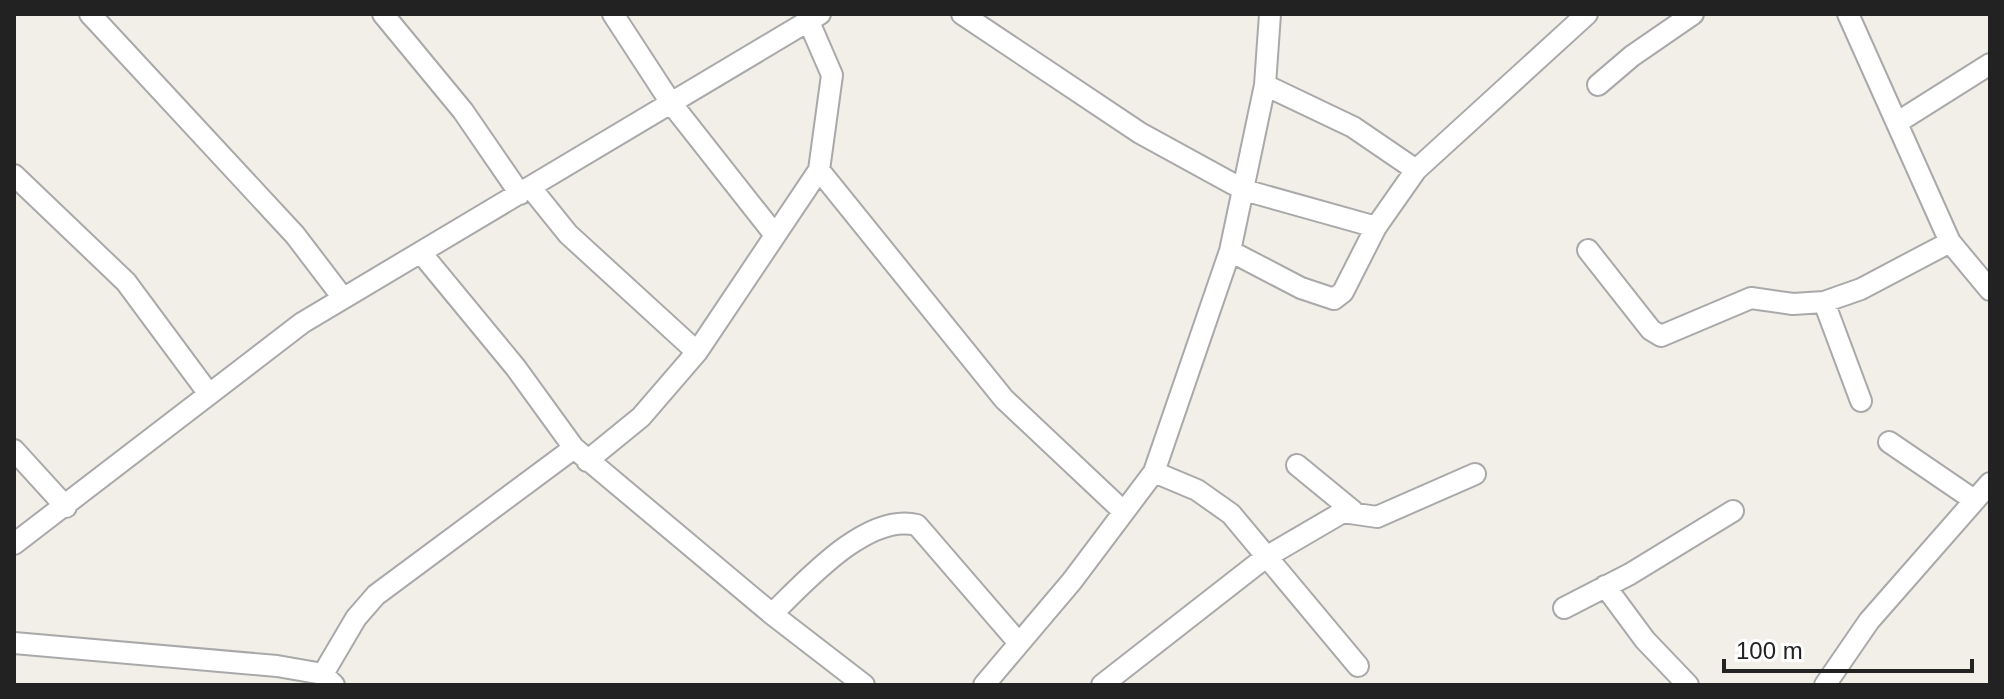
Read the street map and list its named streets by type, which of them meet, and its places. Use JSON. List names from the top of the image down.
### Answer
{
  "scale_bar": "100 m"
}
